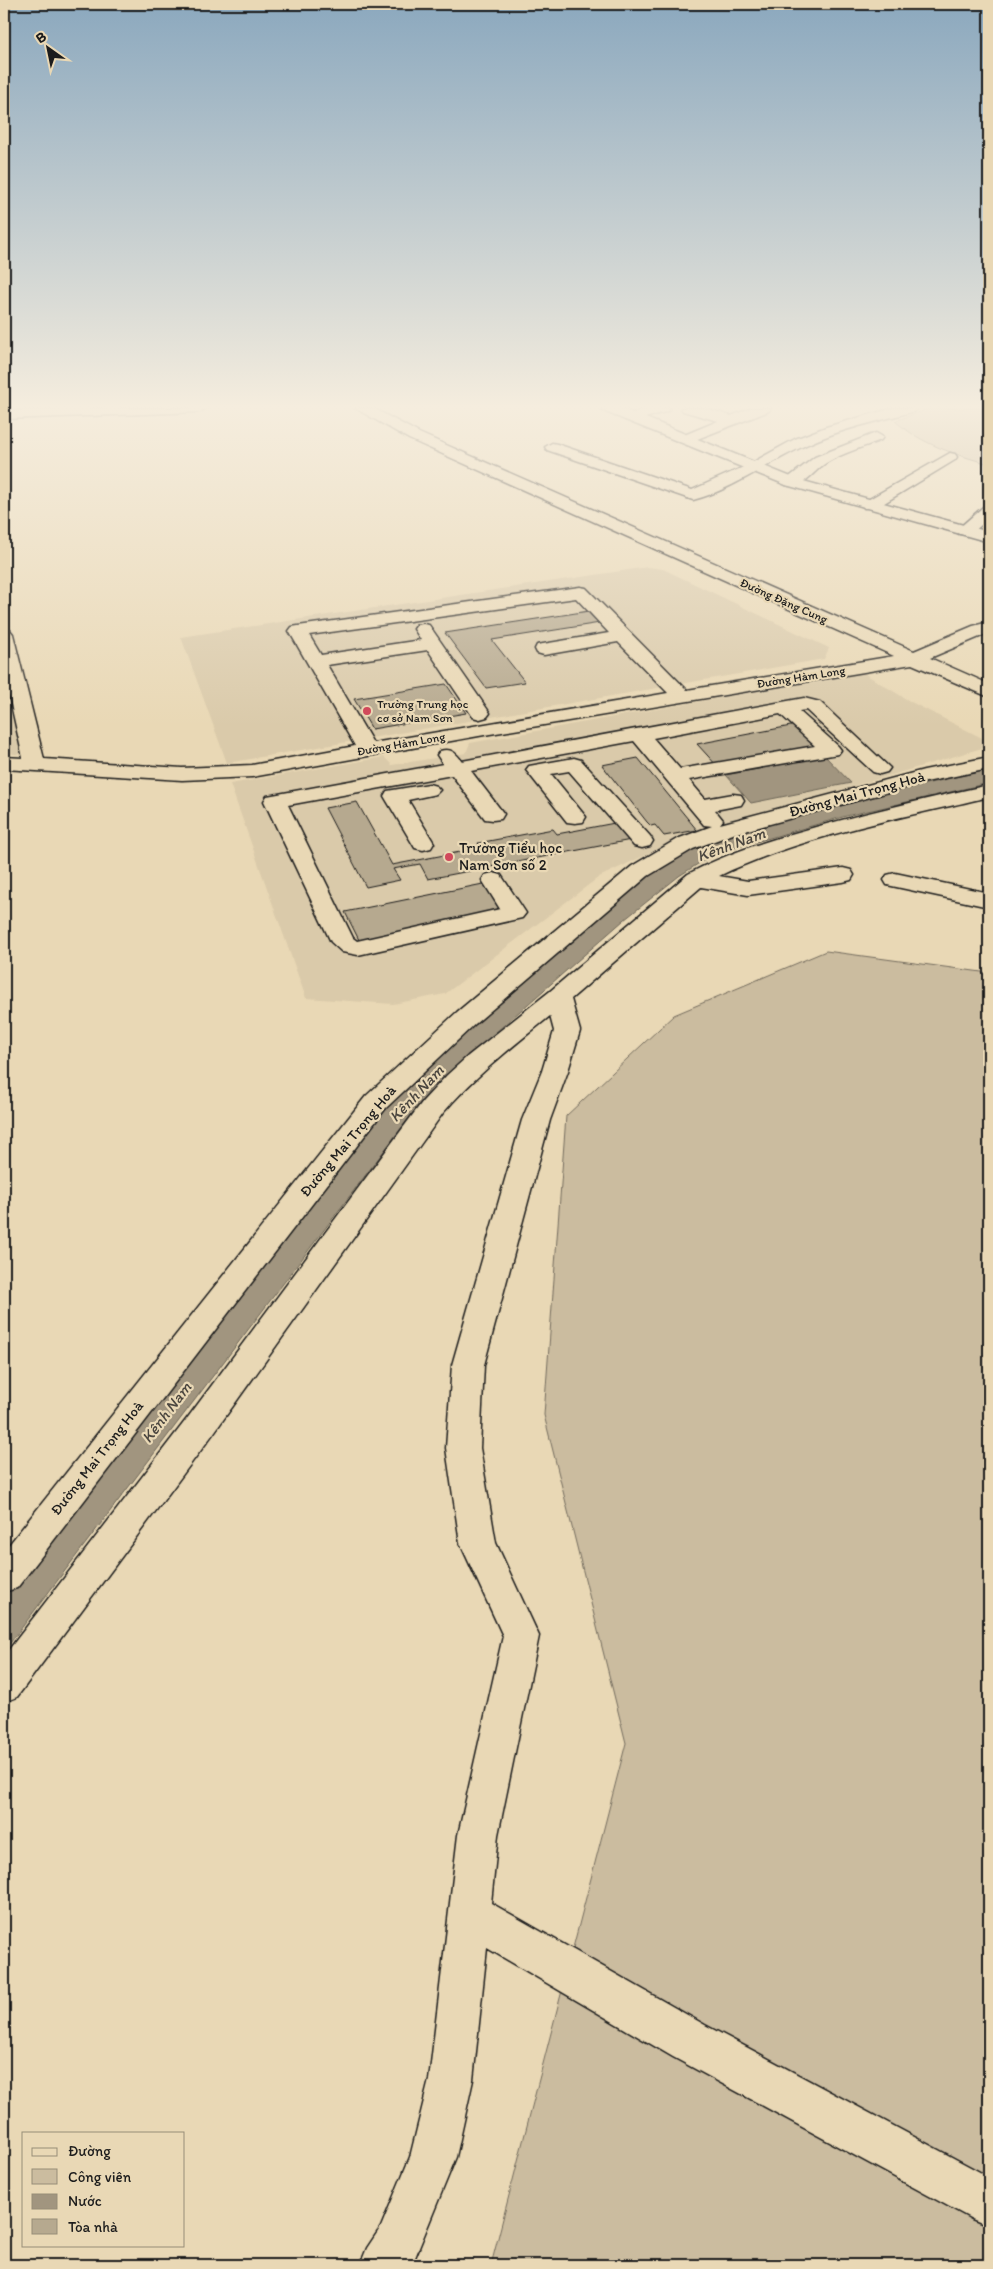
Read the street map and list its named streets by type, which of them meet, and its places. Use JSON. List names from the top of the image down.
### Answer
{
  "streets": {
    "street": ["Đường Đặng Cung", "Đường Hàm Long", "Đường Mai Trọng Hoà"]
  },
  "crossings": [
    ["Đường Đặng Cung", "Đường Hàm Long"]
  ],
  "water": ["Kênh Nam"],
  "places": ["Trường Trung học cơ sở Nam Sơn", "Trường Tiểu học Nam Sơn số 2"],
  "legend": [
    "Đường",
    "Công viên",
    "Nước",
    "Tòa nhà"
  ],
  "north": "top left"
}
